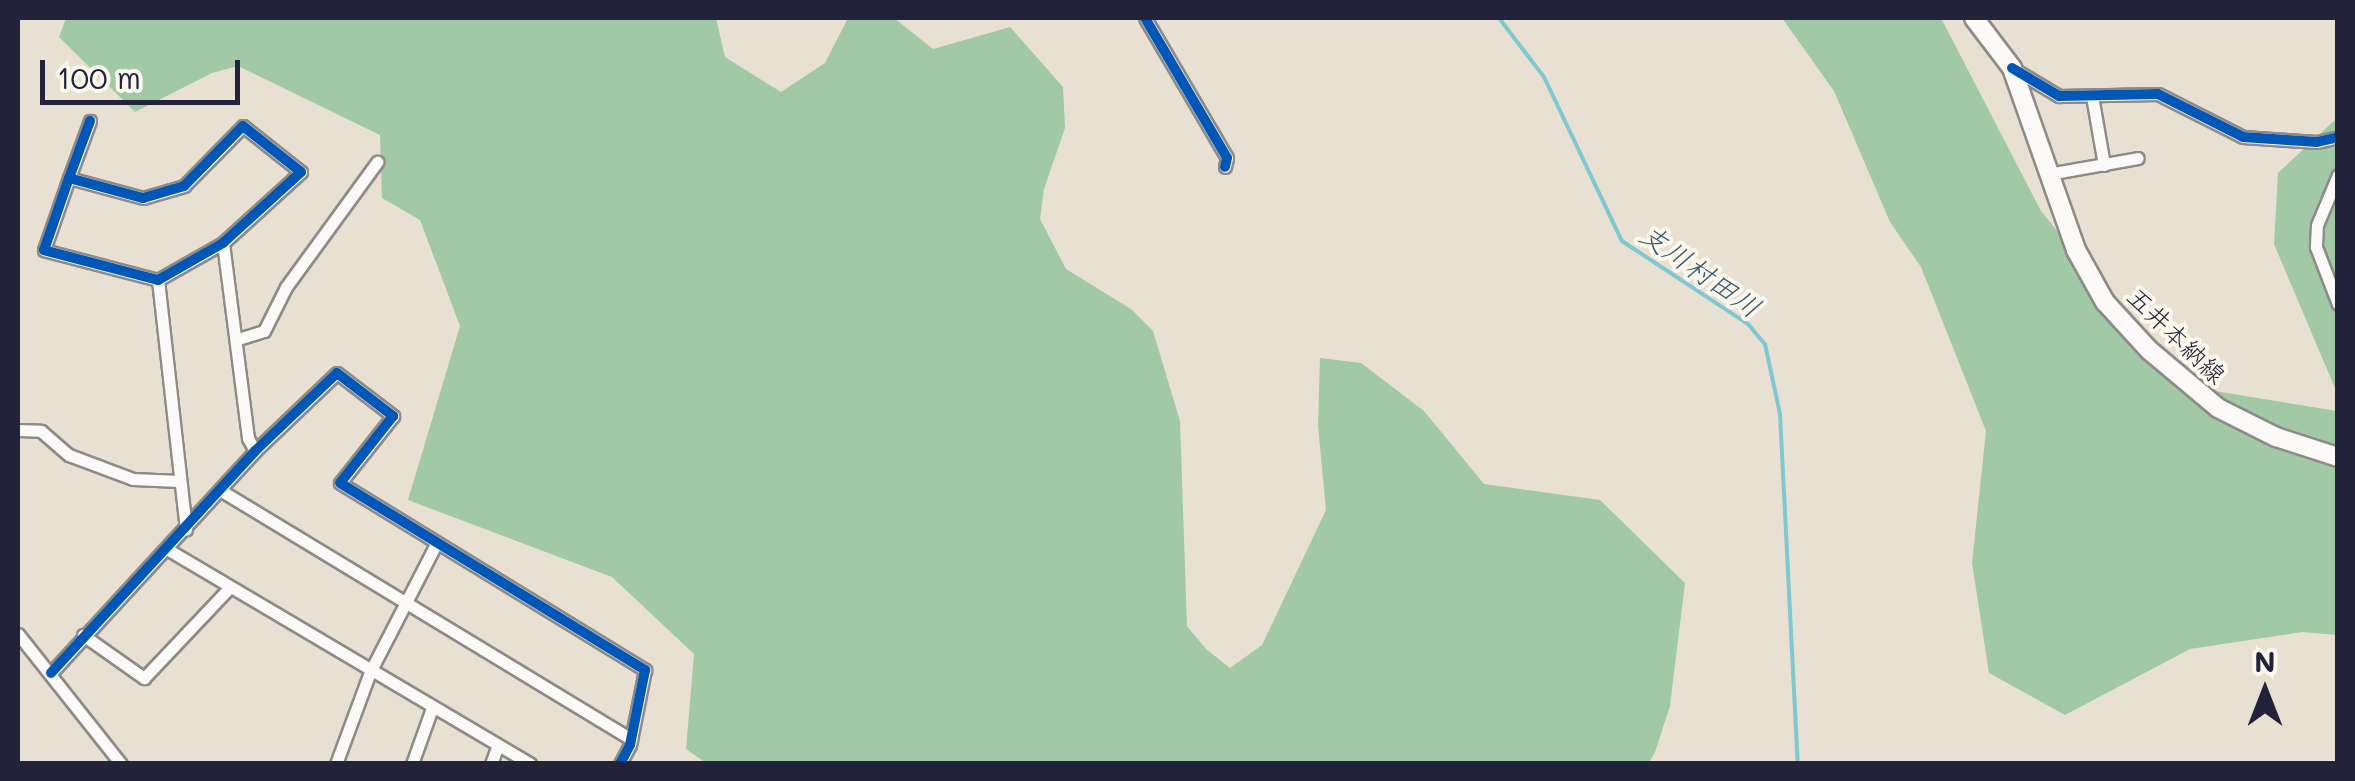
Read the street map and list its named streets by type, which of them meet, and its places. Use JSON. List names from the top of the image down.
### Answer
{
  "streets": {
    "main road": ["五井本納線"]
  },
  "water": ["支川村田川"],
  "scale_bar": "100 m",
  "north": "top"
}
